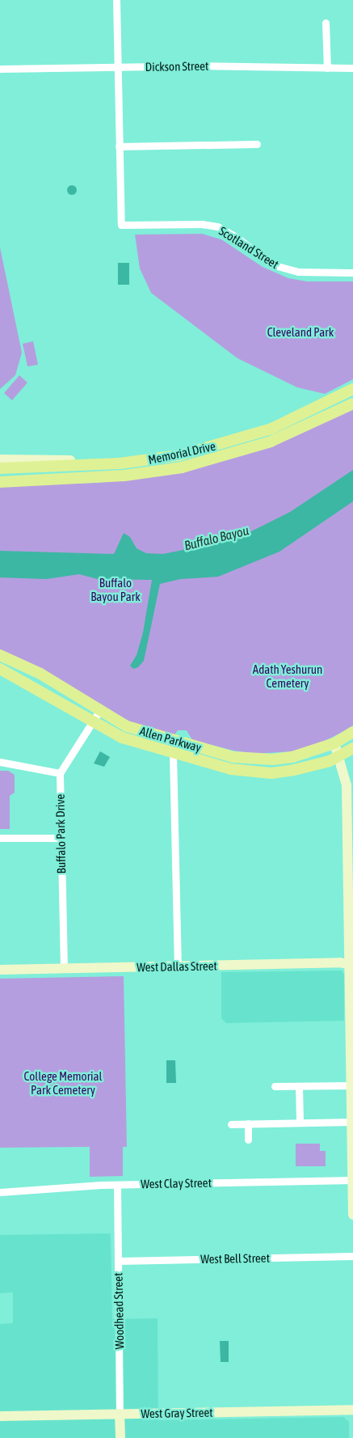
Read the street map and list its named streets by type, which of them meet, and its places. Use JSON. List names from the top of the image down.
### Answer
{
  "streets": {
    "main road": [
      "Memorial Drive",
      "Allen Parkway",
      "West Dallas Street",
      "Woodhead Street",
      "West Gray Street"
    ],
    "street": [
      "Dickson Street",
      "Scotland Street",
      "Buffalo Park Drive",
      "West Clay Street",
      "West Bell Street"
    ]
  },
  "crossings": [
    ["Buffalo Park Drive", "West Dallas Street"],
    ["West Clay Street", "Woodhead Street"],
    ["West Bell Street", "Woodhead Street"],
    ["Woodhead Street", "West Gray Street"]
  ],
  "water": ["Buffalo Bayou"],
  "parks": [
    "Cleveland Park",
    "Buffalo Bayou Park",
    "Adath Yeshurun Cemetery",
    "College Memorial Park Cemetery"
  ]
}
